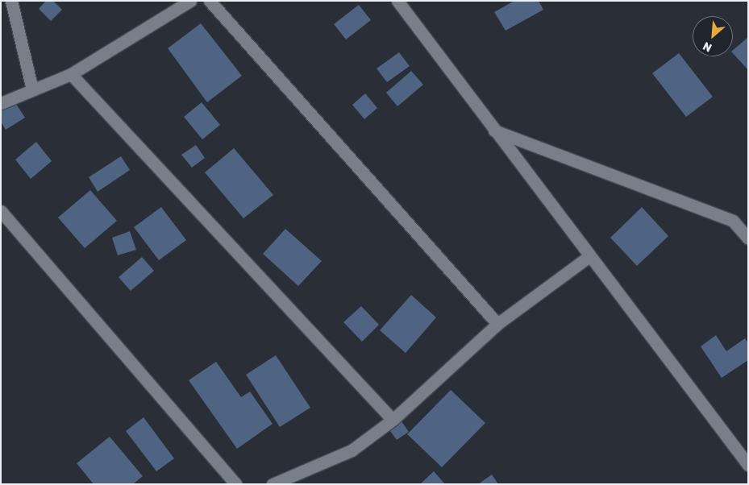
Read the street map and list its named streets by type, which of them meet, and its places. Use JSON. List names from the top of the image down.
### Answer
{
  "north": "bottom left"
}
